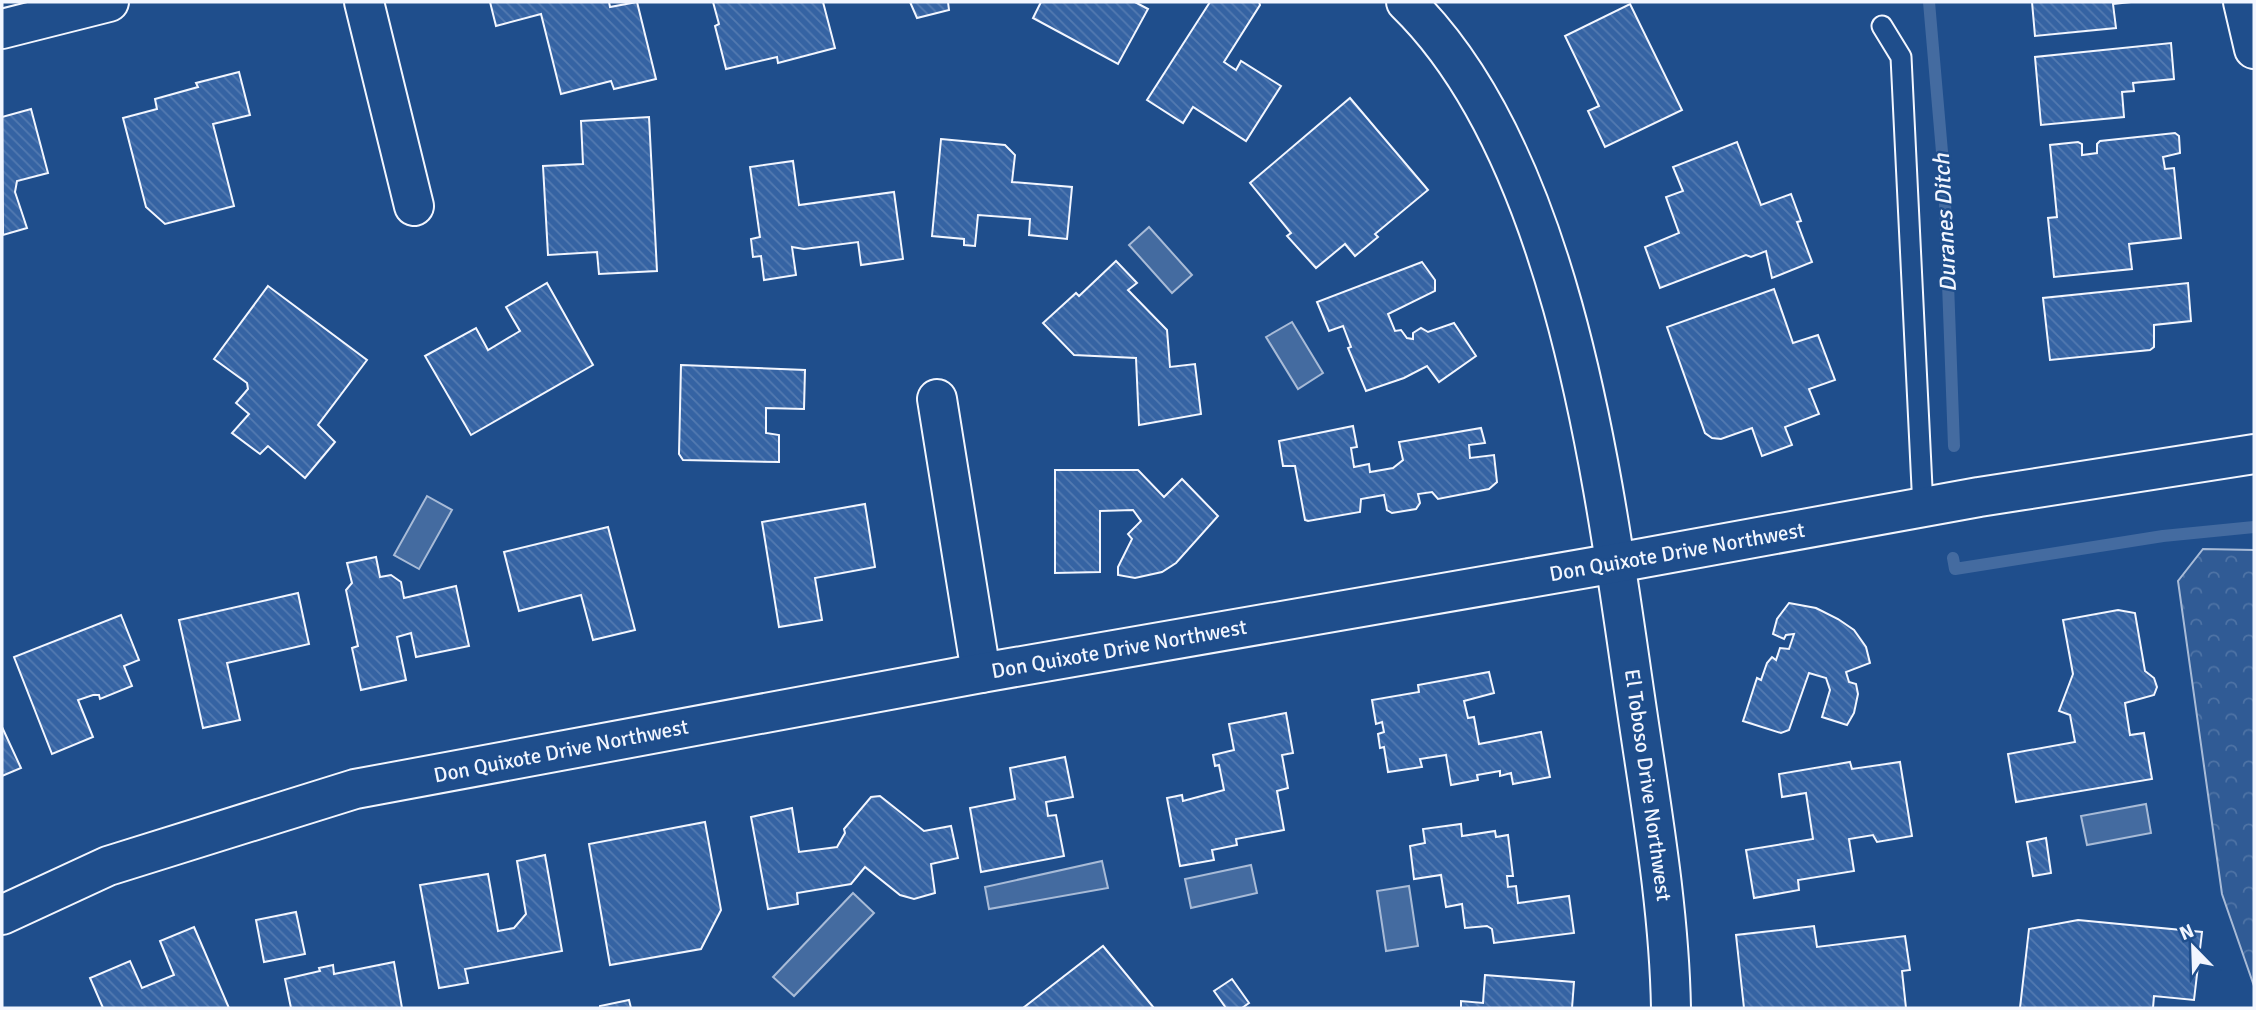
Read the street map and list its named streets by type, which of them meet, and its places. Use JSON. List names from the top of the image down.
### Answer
{
  "streets": {
    "street": ["Don Quixote Drive Northwest", "El Toboso Drive Northwest"]
  },
  "crossings": [
    ["Don Quixote Drive Northwest", "El Toboso Drive Northwest"]
  ],
  "water": ["Duranes Ditch"],
  "north": "top left"
}
